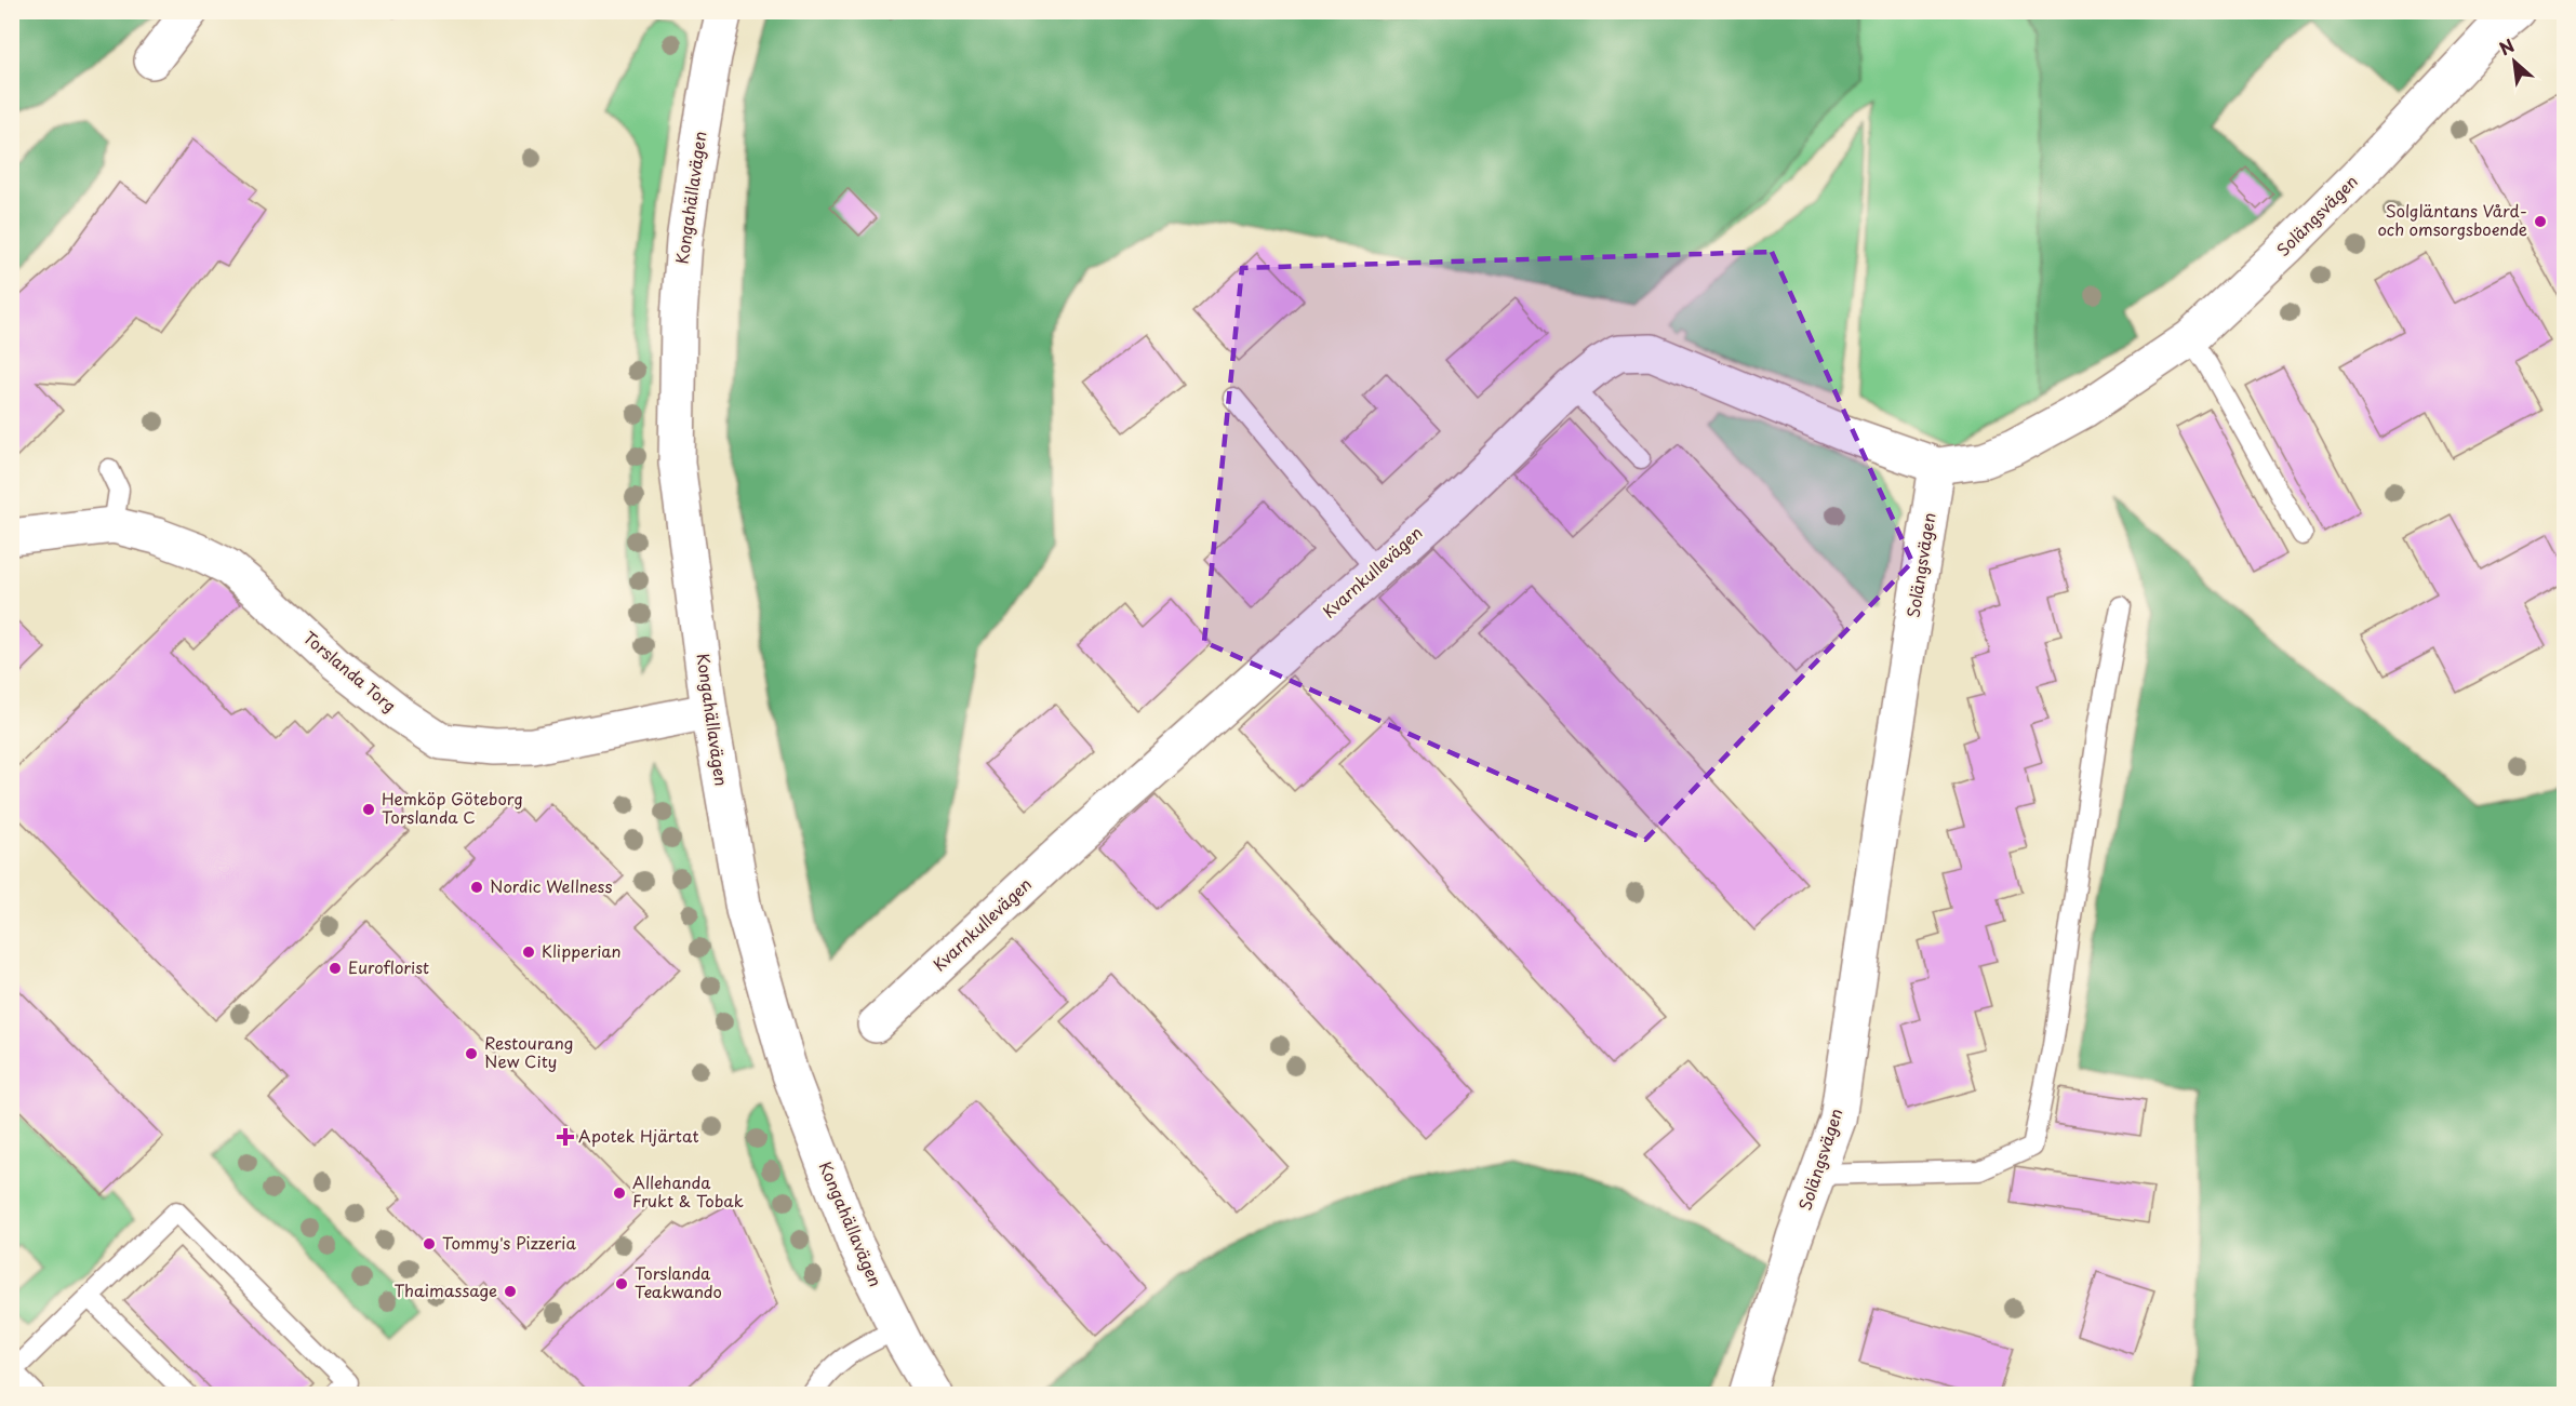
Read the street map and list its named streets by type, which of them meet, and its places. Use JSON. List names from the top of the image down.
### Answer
{
  "streets": {
    "street": [
      "Kongahällavägen",
      "Solängsvägen",
      "Kvarnkullevägen",
      "Torslanda Torg"
    ]
  },
  "crossings": [
    ["Kongahällavägen", "Torslanda Torg"],
    ["Solängsvägen", "Kvarnkullevägen"]
  ],
  "places": {
    "other": [
      "Solgläntans Vård- och omsorgsboende",
      "Hemköp Göteborg Torslanda C",
      "Nordic Wellness",
      "Klipperian",
      "Euroflorist",
      "Restourang New City",
      "Allehanda Frukt & Tobak",
      "Tommy's Pizzeria",
      "Torslanda Teakwando",
      "Thaimassage"
    ],
    "health": ["Apotek Hjärtat"]
  },
  "north": "top left"
}
